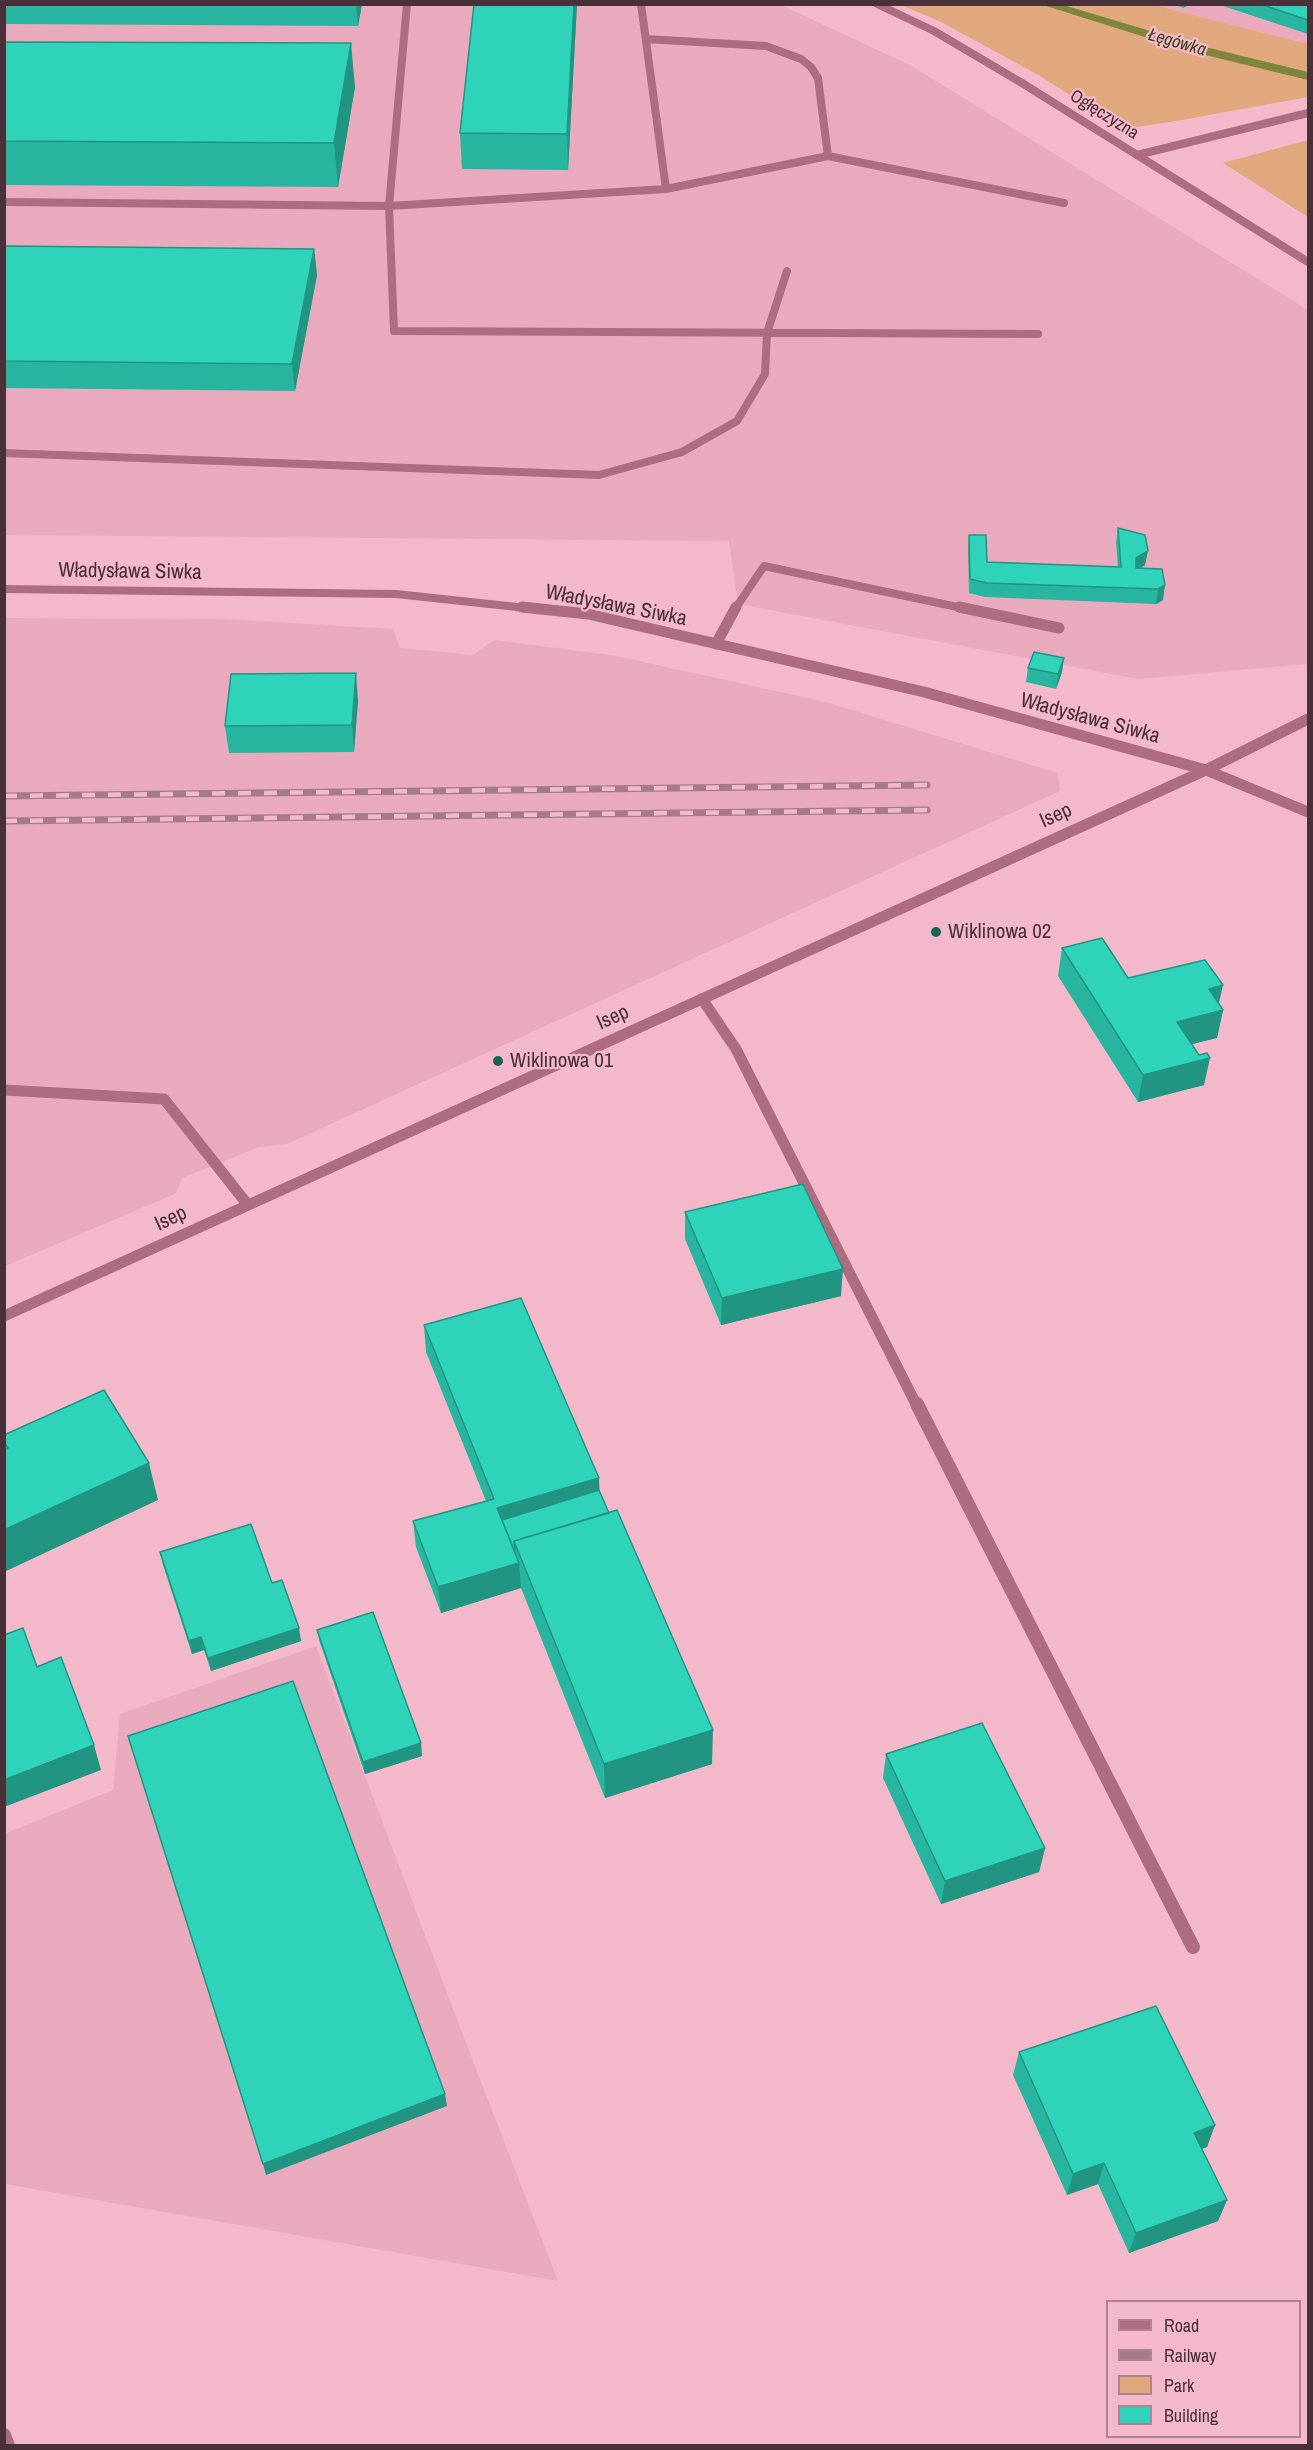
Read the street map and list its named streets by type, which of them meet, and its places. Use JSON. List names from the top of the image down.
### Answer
{
  "streets": {
    "street": ["Ogłęczyzna", "Władysława Siwka", "Isep"]
  },
  "crossings": [
    ["Władysława Siwka", "Isep"]
  ],
  "water": ["Łęgówka"],
  "places": ["Wiklinowa 02", "Wiklinowa 01"],
  "legend": [
    "Road",
    "Railway",
    "Park",
    "Building"
  ]
}
